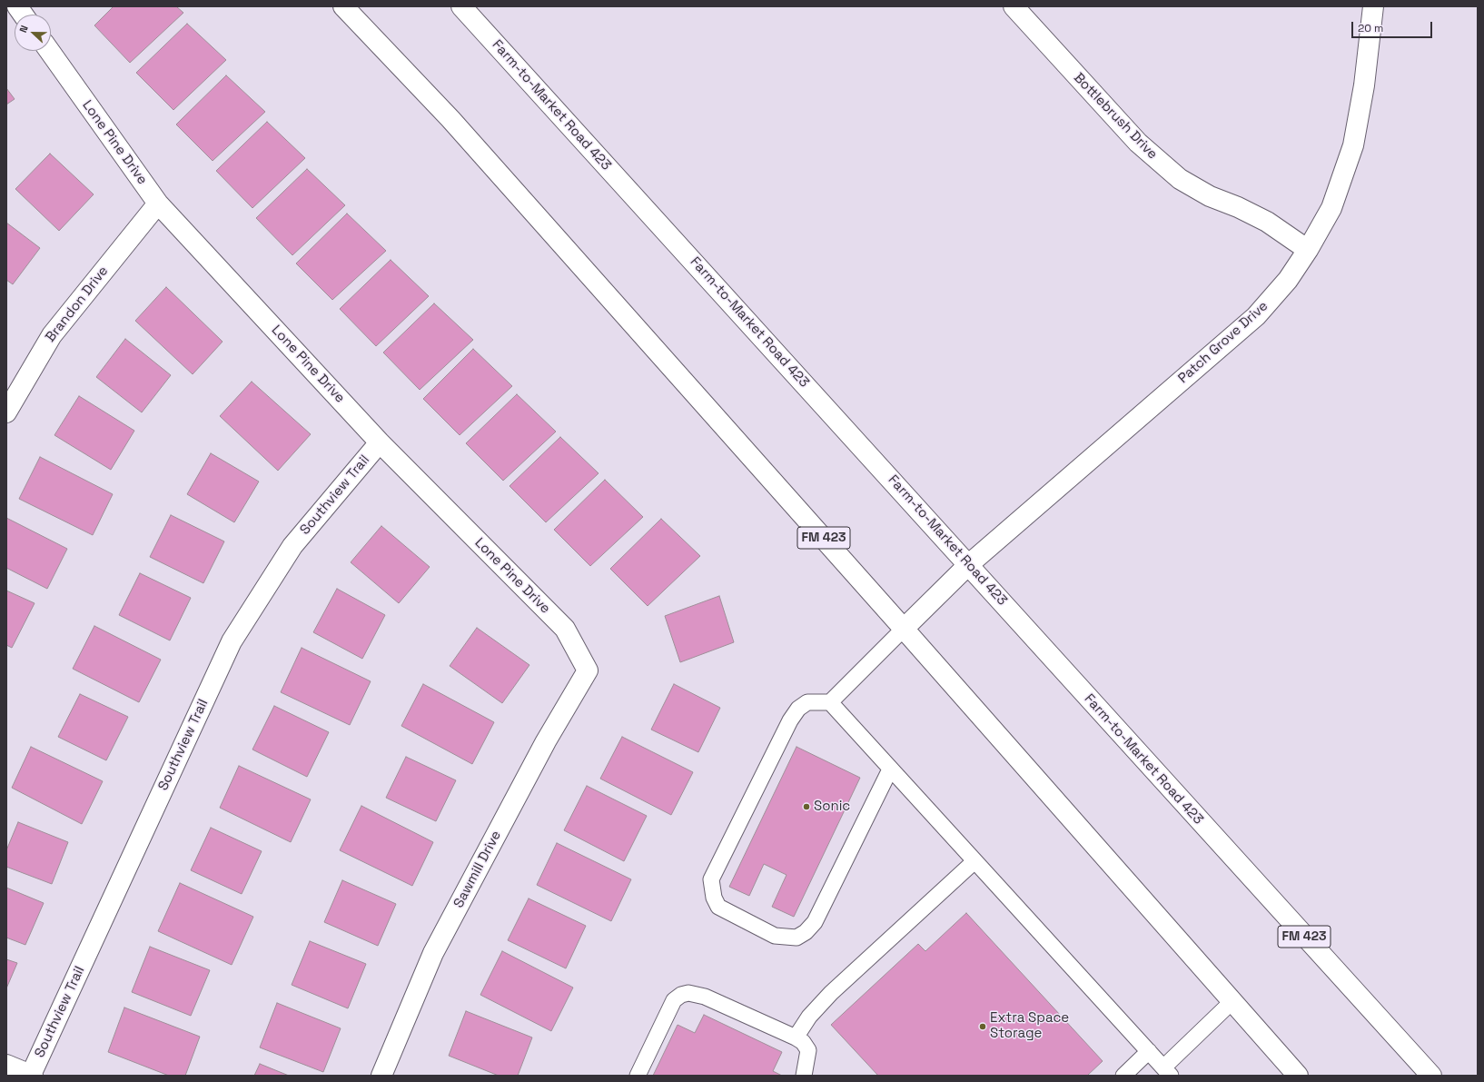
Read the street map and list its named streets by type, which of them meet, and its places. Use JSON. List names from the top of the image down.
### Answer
{
  "streets": {
    "street": [
      "Farm-to-Market Road 423",
      "Bottlebrush Drive",
      "Lone Pine Drive",
      "Brandon Drive",
      "Patch Grove Drive",
      "Southview Trail",
      "FM 423",
      "Sawmill Drive"
    ]
  },
  "crossings": [
    ["Farm-to-Market Road 423", "Patch Grove Drive"],
    ["Bottlebrush Drive", "Patch Grove Drive"],
    ["Lone Pine Drive", "Brandon Drive"],
    ["Lone Pine Drive", "Southview Trail"],
    ["Lone Pine Drive", "Sawmill Drive"],
    ["Patch Grove Drive", "FM 423"]
  ],
  "places": ["Sonic", "Extra Space Storage"],
  "scale_bar": "20 m",
  "north": "left"
}
